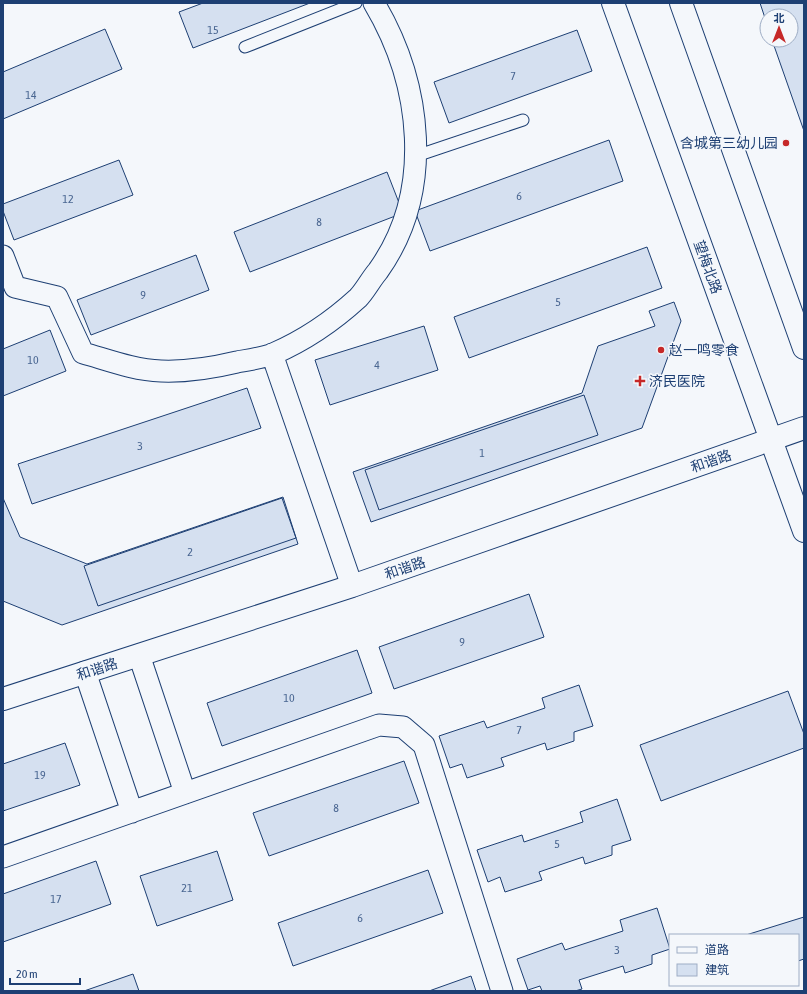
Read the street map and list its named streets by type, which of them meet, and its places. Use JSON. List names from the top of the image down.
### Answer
{
  "streets": {
    "main road": ["望梅北路", "和谐路"]
  },
  "crossings": [
    ["望梅北路", "和谐路"]
  ],
  "places": {
    "other": ["含城第三幼儿园", "赵一鸣零食"],
    "health": ["济民医院"]
  },
  "house_numbers": [
    "15",
    "7",
    "14",
    "6",
    "12",
    "8",
    "9",
    "5",
    "10",
    "4",
    "3",
    "1",
    "2",
    "9",
    "10",
    "7",
    "19",
    "8",
    "5",
    "21",
    "17",
    "6",
    "3"
  ],
  "legend": ["道路", "建筑"],
  "scale_bar": "20 m",
  "north": "top"
}
